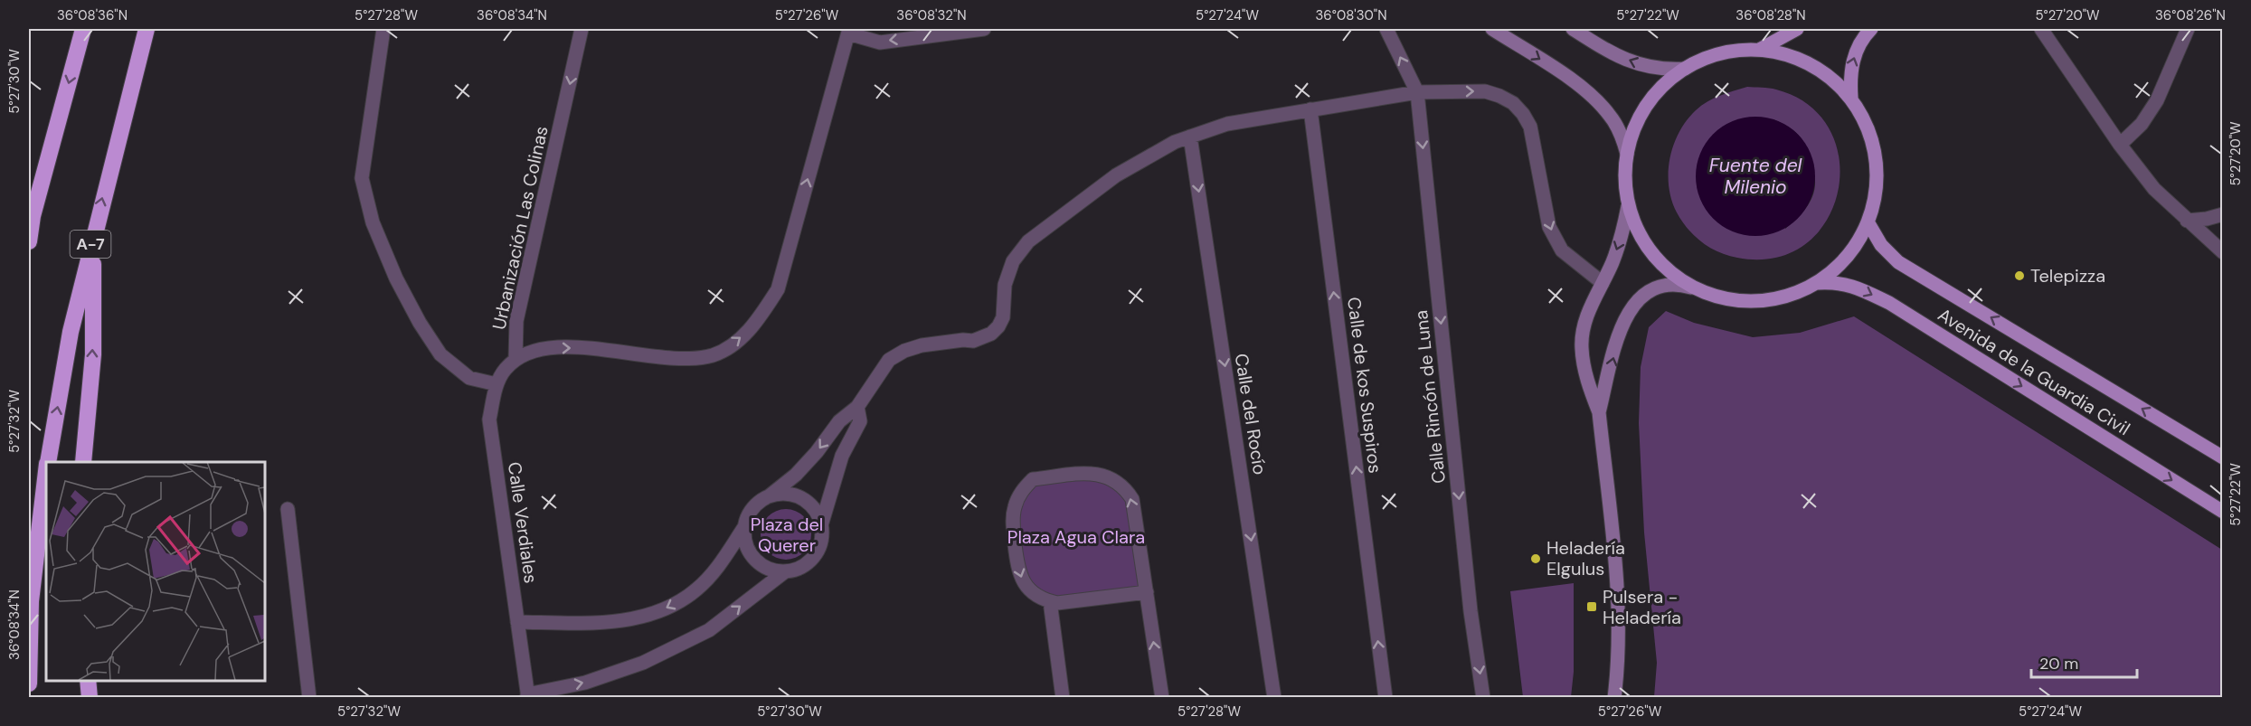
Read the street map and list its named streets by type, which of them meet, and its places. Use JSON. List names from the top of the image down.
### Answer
{
  "streets": {
    "highway": ["A-7"],
    "main road": ["Avenida de la Guardia Civil"],
    "street": [
      "Urbanización Las Colinas",
      "Calle de kos Suspiros",
      "Calle Rincón de Luna",
      "Calle del Rocío",
      "Calle Verdiales"
    ]
  },
  "crossings": [
    ["Urbanización Las Colinas", "Calle Verdiales"]
  ],
  "one_way": [
    "Urbanización Las Colinas",
    "Calle de kos Suspiros",
    "Calle Rincón de Luna",
    "Calle del Rocío"
  ],
  "water": ["Fuente del Milenio"],
  "parks": ["Plaza del Querer", "Plaza Agua Clara"],
  "places": {
    "other": ["Telepizza", "Heladería Elgulus"],
    "transit": ["Pulsera - Heladería"]
  },
  "scale_bar": "20 m",
  "coordinates": [
    "36°08'36\"N",
    "5°27'28\"W",
    "36°08'34\"N",
    "5°27'26\"W",
    "36°08'32\"N",
    "5°27'24\"W",
    "36°08'30\"N",
    "5°27'22\"W",
    "36°08'28\"N",
    "5°27'20\"W",
    "36°08'26\"N",
    "5°27'30\"W",
    "5°27'32\"W"
  ]
}
